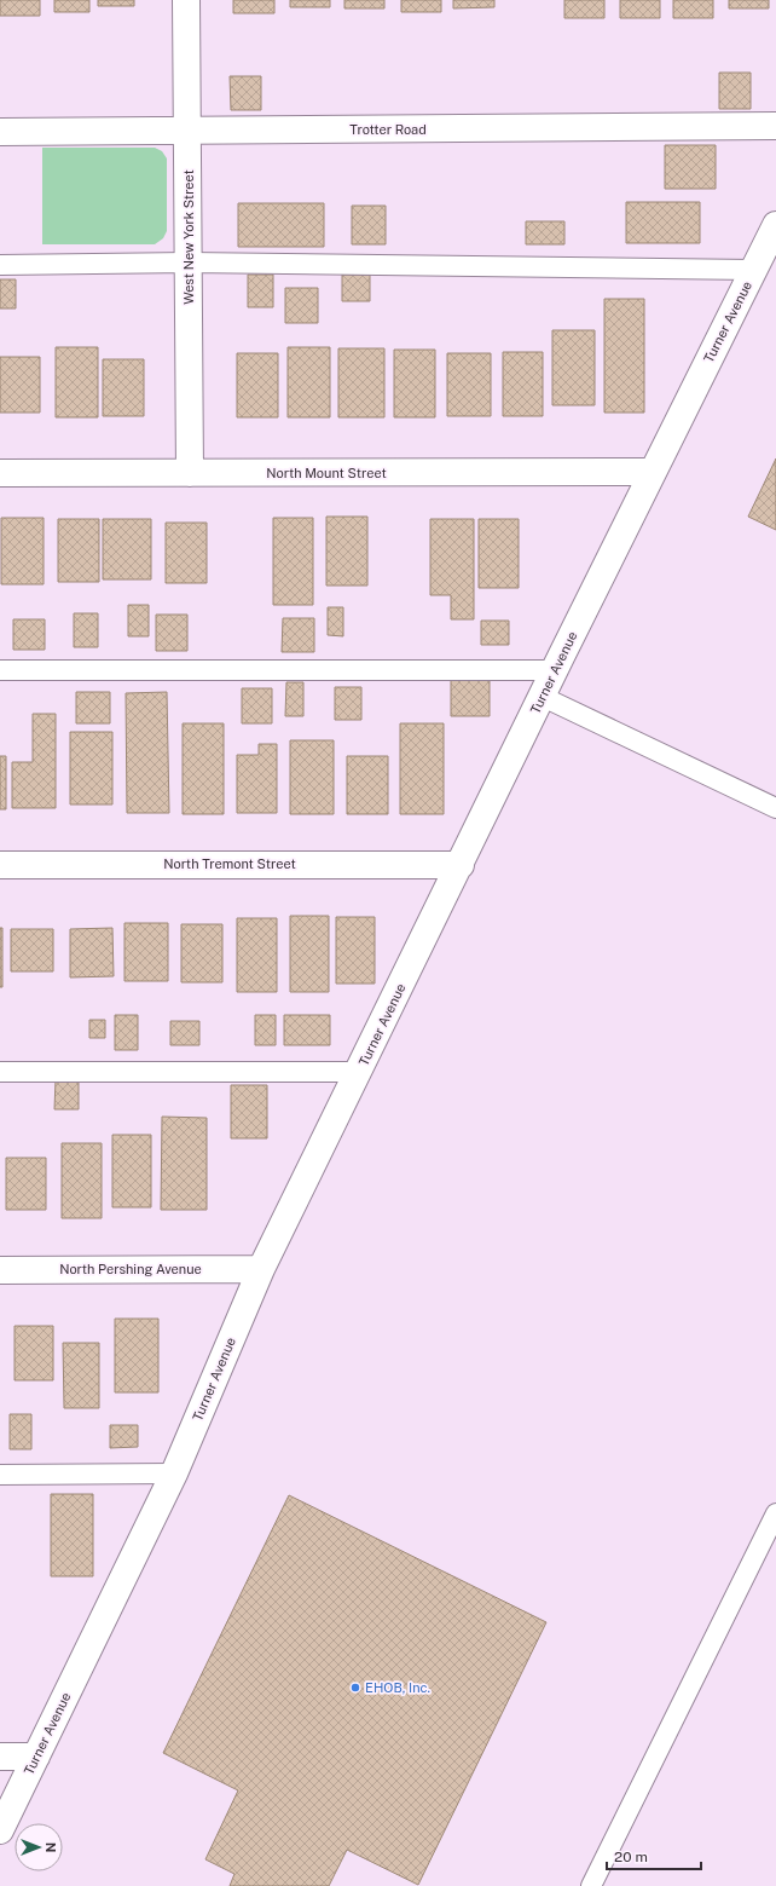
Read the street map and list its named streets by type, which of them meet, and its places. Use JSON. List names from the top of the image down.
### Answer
{
  "streets": {
    "street": [
      "Trotter Road",
      "West New York Street",
      "Turner Avenue",
      "North Mount Street",
      "North Tremont Street",
      "North Pershing Avenue"
    ]
  },
  "crossings": [
    ["Trotter Road", "West New York Street"],
    ["West New York Street", "North Mount Street"],
    ["Turner Avenue", "North Mount Street"],
    ["Turner Avenue", "North Tremont Street"],
    ["Turner Avenue", "North Pershing Avenue"]
  ],
  "places": ["EHOB, Inc."],
  "scale_bar": "20 m",
  "north": "right"
}
